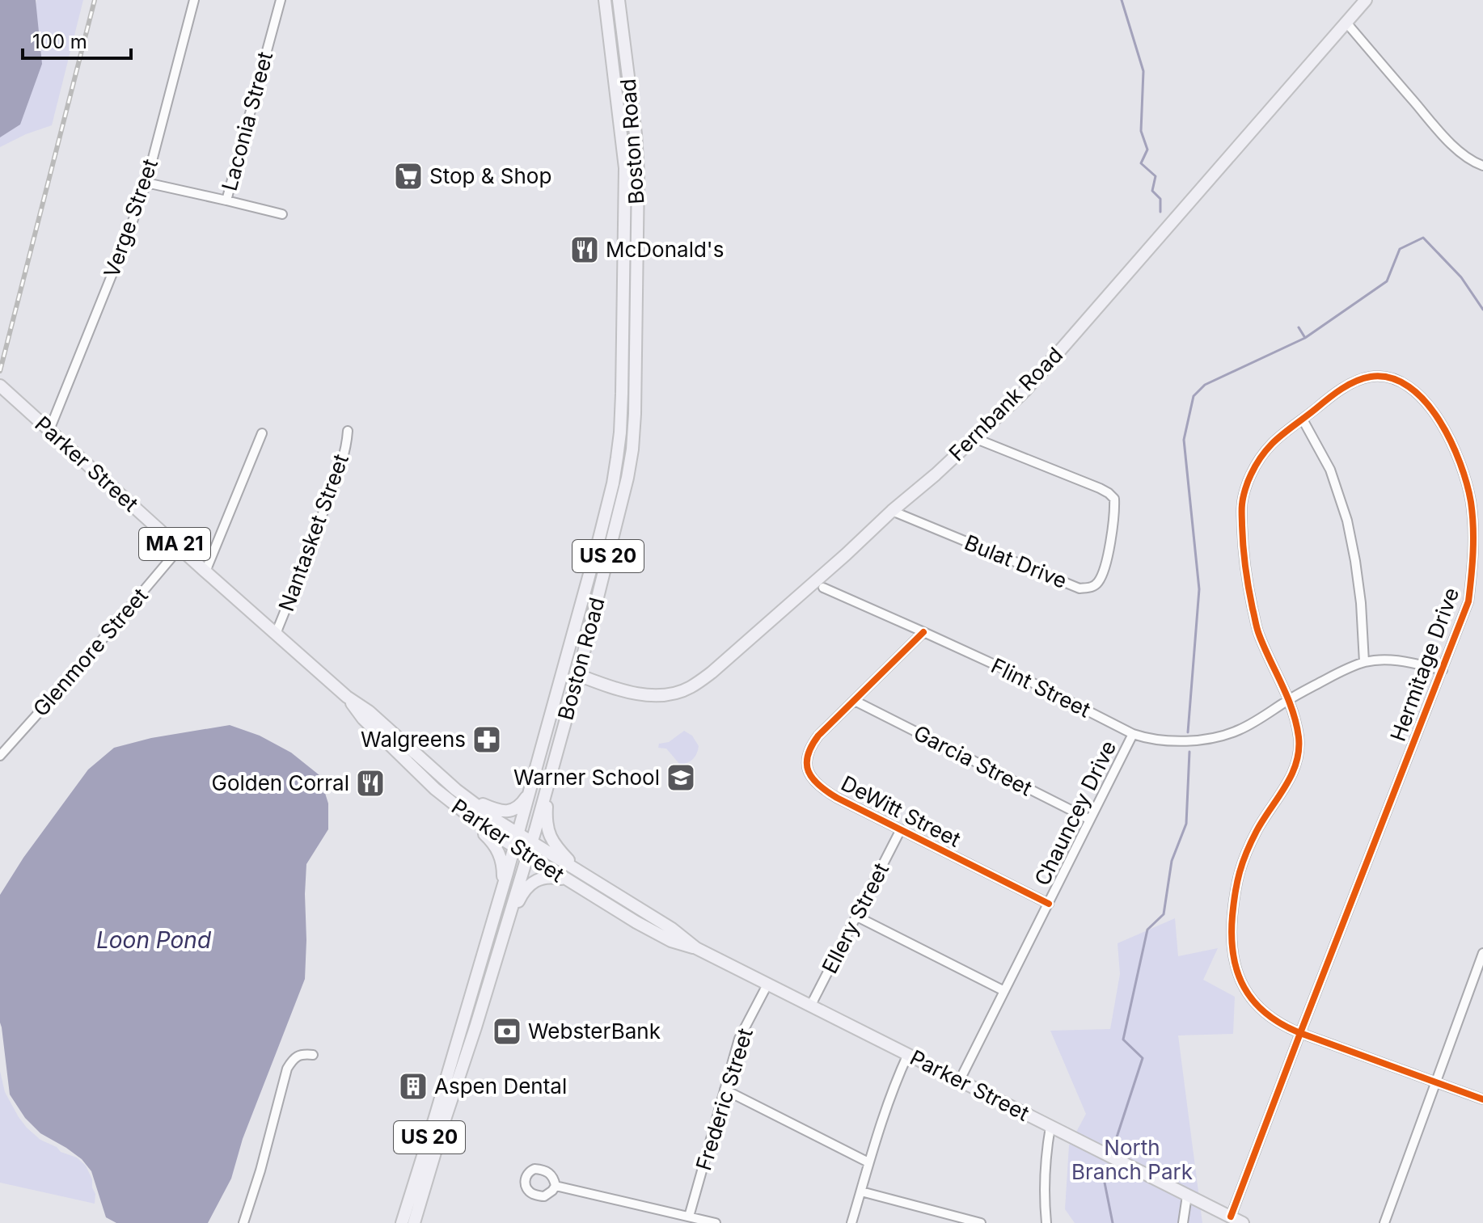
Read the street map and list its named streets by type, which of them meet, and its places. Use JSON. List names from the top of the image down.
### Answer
{
  "streets": {
    "main road": [
      "Boston Road",
      "Fernbank Road",
      "Parker Street",
      "MA 21",
      "US 20"
    ],
    "street": [
      "Laconia Street",
      "Verge Street",
      "Nantasket Street",
      "Bulat Drive",
      "Glenmore Street",
      "Hermitage Drive",
      "Flint Street",
      "Garcia Street",
      "DeWitt Street",
      "Chauncey Drive",
      "Ellery Street",
      "Frederic Street"
    ]
  },
  "crossings": [
    ["Laconia Street", "Verge Street"],
    ["Boston Road", "Fernbank Road"],
    ["Boston Road", "Parker Street"],
    ["Verge Street", "Parker Street"],
    ["Fernbank Road", "Bulat Drive"],
    ["Parker Street", "Nantasket Street"],
    ["Parker Street", "Glenmore Street"],
    ["Parker Street", "Hermitage Drive"],
    ["Parker Street", "Chauncey Drive"],
    ["Parker Street", "Ellery Street"],
    ["Parker Street", "Frederic Street"],
    ["Hermitage Drive", "Flint Street"],
    ["Flint Street", "DeWitt Street"],
    ["Flint Street", "Chauncey Drive"],
    ["Garcia Street", "DeWitt Street"],
    ["Garcia Street", "Chauncey Drive"],
    ["DeWitt Street", "Chauncey Drive"],
    ["DeWitt Street", "Ellery Street"]
  ],
  "water": ["Loon Pond"],
  "parks": ["North Branch Park"],
  "places": {
    "supermarket": ["Stop & Shop"],
    "restaurant": ["McDonald's", "Golden Corral"],
    "pharmacy": ["Walgreens"],
    "school or university": ["Warner School"],
    "bank": ["WebsterBank"],
    "building": ["Aspen Dental"]
  },
  "scale_bar": "100 m"
}
